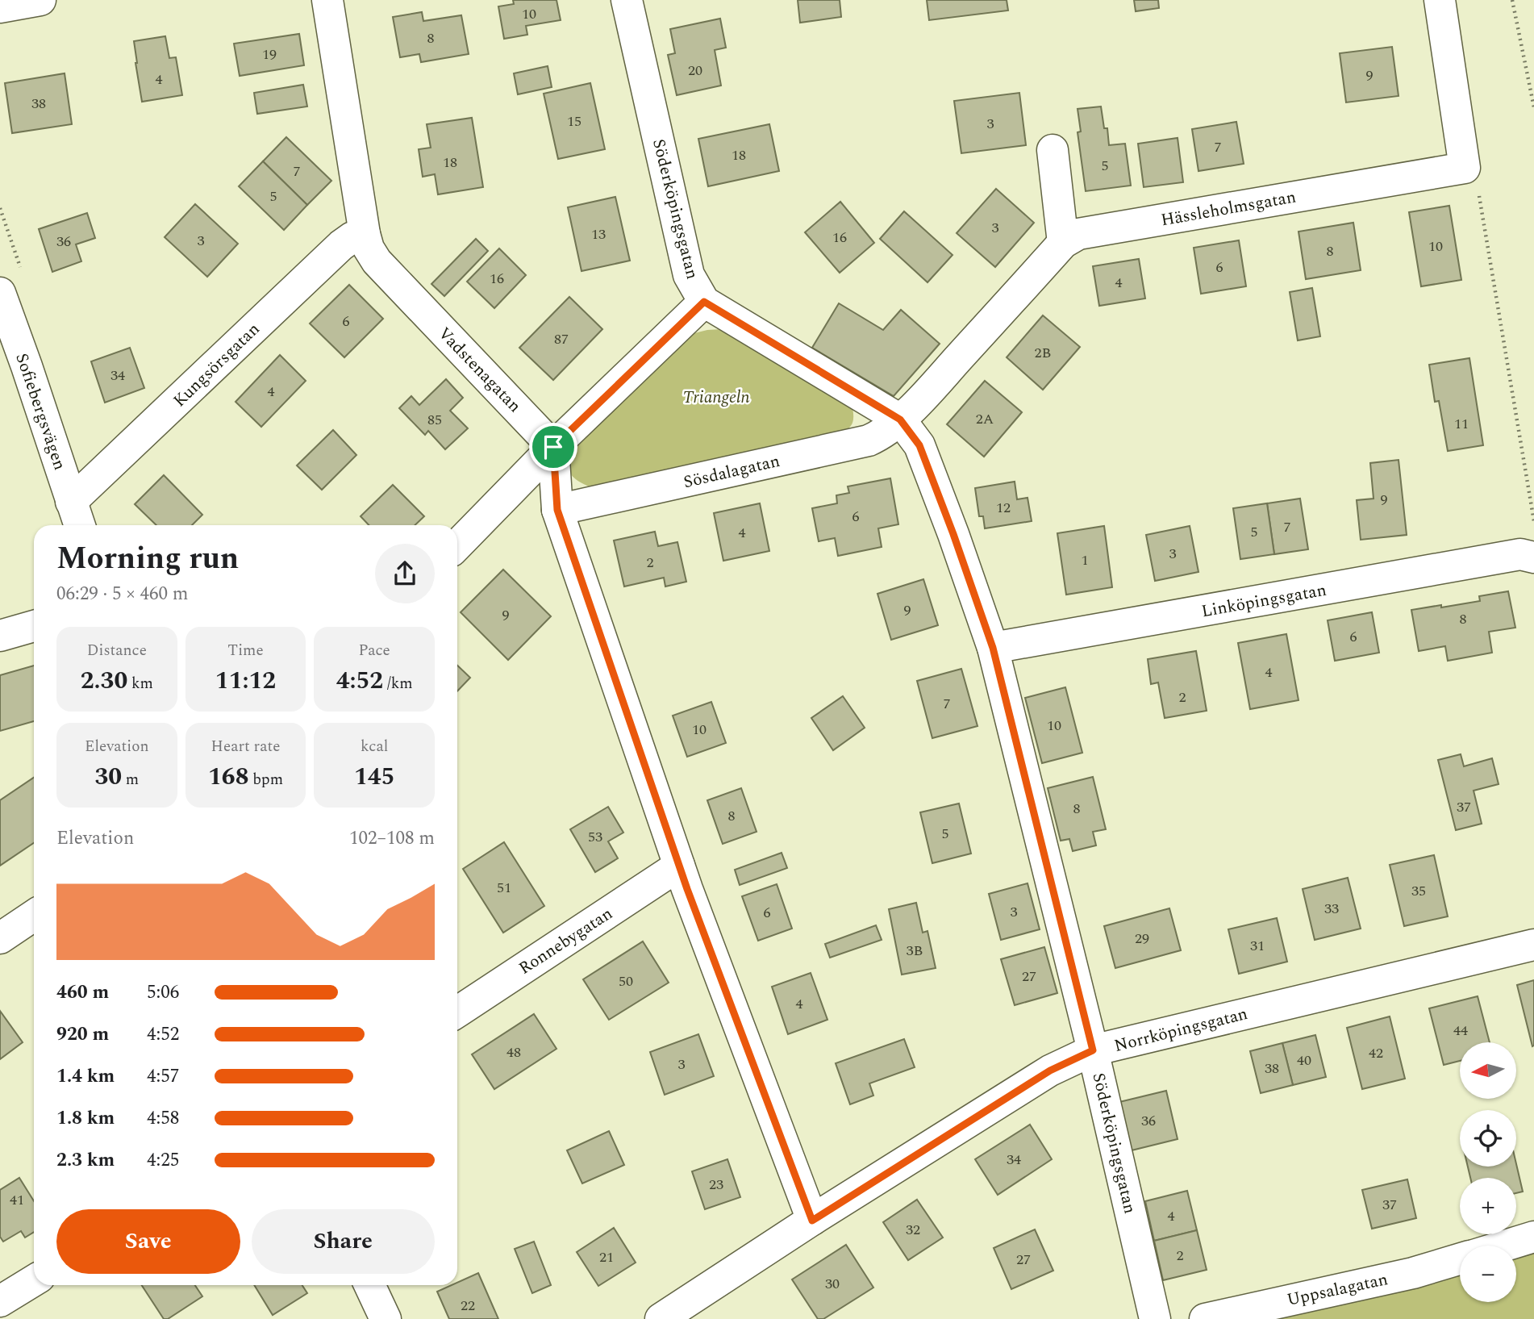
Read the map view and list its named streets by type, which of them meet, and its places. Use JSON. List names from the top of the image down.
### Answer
{
  "streets": {
    "street": [
      "Hässleholmsgatan",
      "Söderköpingsgatan",
      "Kungsörsgatan",
      "Vadstenagatan",
      "Sofiebergsvägen",
      "Sösdalagatan",
      "Linköpingsgatan",
      "Ronnebygatan",
      "Norrköpingsgatan",
      "Uppsalagatan"
    ]
  },
  "crossings": [
    ["Hässleholmsgatan", "Söderköpingsgatan"],
    ["Hässleholmsgatan", "Sösdalagatan"],
    ["Söderköpingsgatan", "Sösdalagatan"],
    ["Söderköpingsgatan", "Linköpingsgatan"],
    ["Söderköpingsgatan", "Norrköpingsgatan"],
    ["Kungsörsgatan", "Vadstenagatan"],
    ["Kungsörsgatan", "Sofiebergsvägen"]
  ],
  "parks": ["Triangeln"],
  "house_numbers": [
    "10",
    "8",
    "19",
    "20",
    "9",
    "4",
    "38",
    "15",
    "3",
    "7",
    "18",
    "18",
    "5",
    "7",
    "5",
    "3",
    "13",
    "16",
    "3",
    "36",
    "10",
    "8",
    "6",
    "16",
    "4",
    "6",
    "87",
    "2B",
    "34",
    "4",
    "2A",
    "85",
    "11",
    "9",
    "12",
    "6",
    "7",
    "5",
    "4",
    "3",
    "1",
    "2",
    "9",
    "9",
    "8",
    "6",
    "4",
    "2",
    "7",
    "10",
    "10",
    "37",
    "8",
    "8",
    "5",
    "53",
    "51",
    "35",
    "33",
    "3",
    "6",
    "29",
    "31",
    "3B",
    "27",
    "50",
    "4",
    "44",
    "48",
    "42",
    "40",
    "3",
    "38",
    "36",
    "34",
    "23",
    "41",
    "37",
    "4",
    "32",
    "2",
    "21",
    "27",
    "30",
    "22"
  ],
  "north": "left",
  "page": {
    "heading": ["Morning run", "06:29 · 5 × 460 m"],
    "stats": [
      ["Distance", "2.30 km"],
      ["Time", "11:12"],
      ["Pace", "4:52 /km"],
      ["Elevation", "30 m"],
      ["Heart rate", "168 bpm"],
      ["kcal", "145"]
    ],
    "chart": ["Elevation", "102–108 m"],
    "list": [
      {
        "name": "460 m",
        "note": "5:06"
      },
      {
        "name": "920 m",
        "note": "4:52"
      },
      {
        "name": "1.4 km",
        "note": "4:57"
      },
      {
        "name": "1.8 km",
        "note": "4:58"
      },
      {
        "name": "2.3 km",
        "note": "4:25"
      }
    ],
    "map_buttons": ["+", "−"],
    "buttons": ["Save", "Share"]
  }
}
